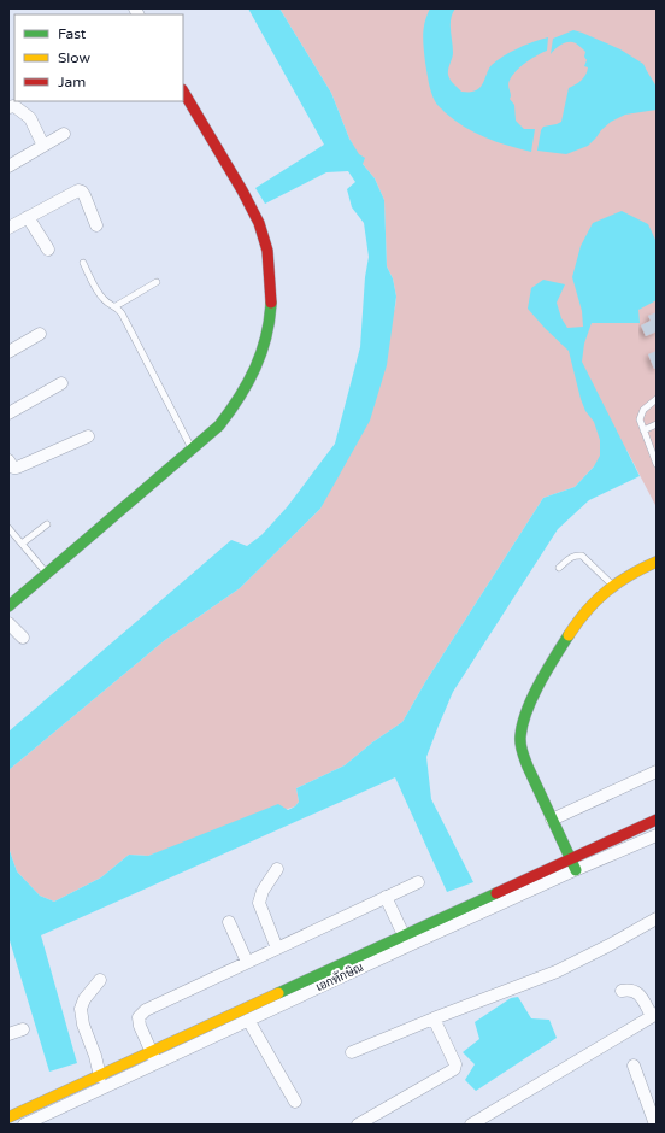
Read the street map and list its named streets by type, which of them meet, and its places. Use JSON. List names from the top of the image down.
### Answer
{
  "streets": {
    "street": ["เอกทักษิณ"]
  },
  "legend": ["Fast", "Slow", "Jam"]
}
